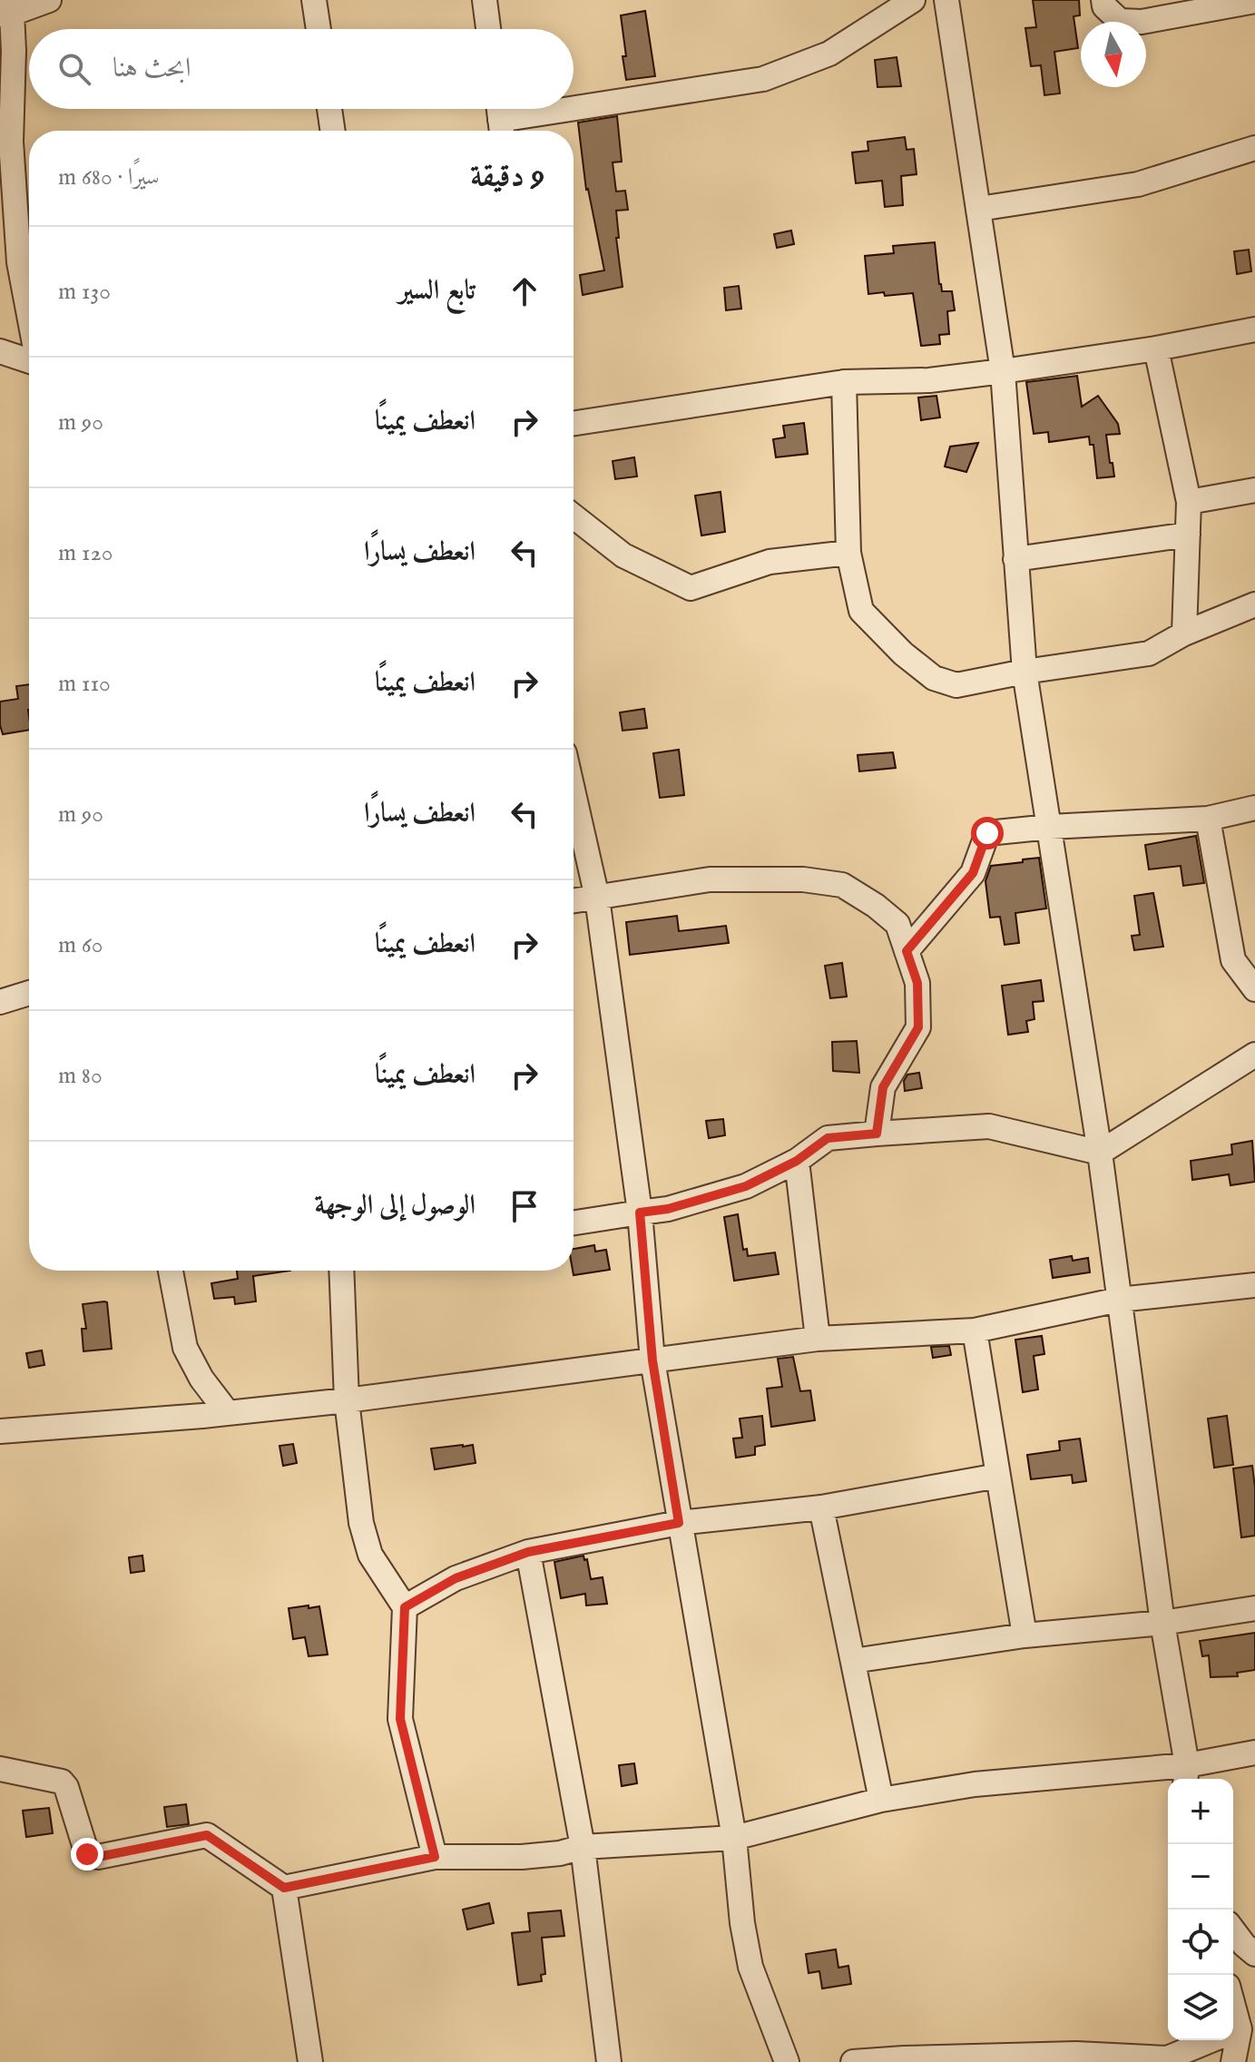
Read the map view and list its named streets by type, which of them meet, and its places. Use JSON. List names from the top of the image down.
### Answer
{
  "north": "bottom",
  "page": {
    "search": "ابحث هنا",
    "heading": ["9 دقيقة", "سيرًا · 680 m"],
    "list": [
      ["تابع السير", "130 m"],
      ["انعطف يمينًا", "90 m"],
      ["انعطف يسارًا", "120 m"],
      ["انعطف يمينًا", "110 m"],
      ["انعطف يسارًا", "90 m"],
      ["انعطف يمينًا", "60 m"],
      ["انعطف يمينًا", "80 m"],
      "الوصول إلى الوجهة"
    ],
    "map_buttons": ["+", "−"]
  }
}
